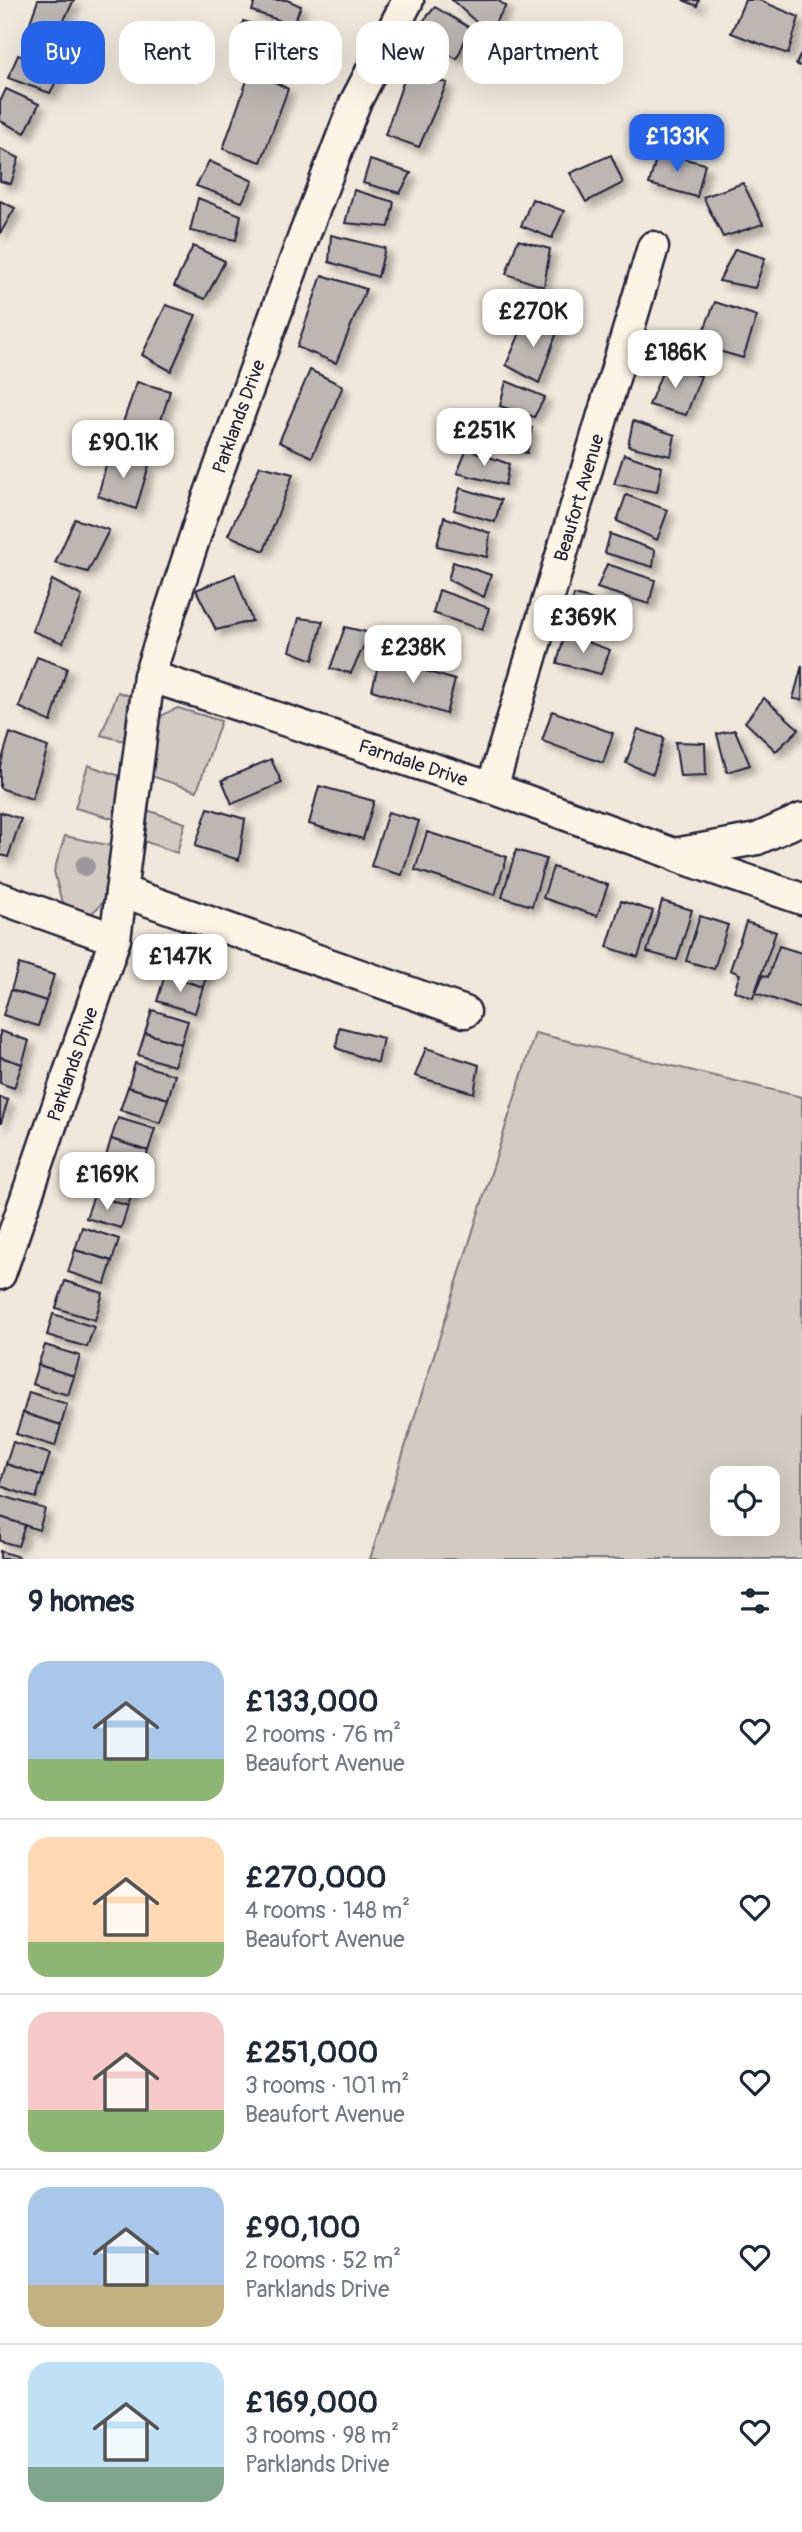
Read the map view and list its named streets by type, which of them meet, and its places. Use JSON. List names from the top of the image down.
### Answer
{
  "streets": {
    "street": ["Parklands Drive", "Beaufort Avenue", "Farndale Drive"]
  },
  "crossings": [
    ["Parklands Drive", "Farndale Drive"],
    ["Beaufort Avenue", "Farndale Drive"]
  ],
  "page": {
    "chip": [
      "Buy",
      "Rent",
      "Filters",
      "New",
      "Apartment"
    ],
    "price": [
      "£133K",
      "£270K",
      "£186K",
      "£251K",
      "£90.1K",
      "£369K",
      "£238K",
      "£147K",
      "£169K"
    ],
    "heading": "9 homes",
    "list": [
      {
        "name": "£133,000",
        "note": "2 rooms · 76 m² · Beaufort Avenue"
      },
      {
        "name": "£270,000",
        "note": "4 rooms · 148 m² · Beaufort Avenue"
      },
      {
        "name": "£251,000",
        "note": "3 rooms · 101 m² · Beaufort Avenue"
      },
      {
        "name": "£90,100",
        "note": "2 rooms · 52 m² · Parklands Drive"
      },
      {
        "name": "£169,000",
        "note": "3 rooms · 98 m² · Parklands Drive"
      }
    ]
  }
}
